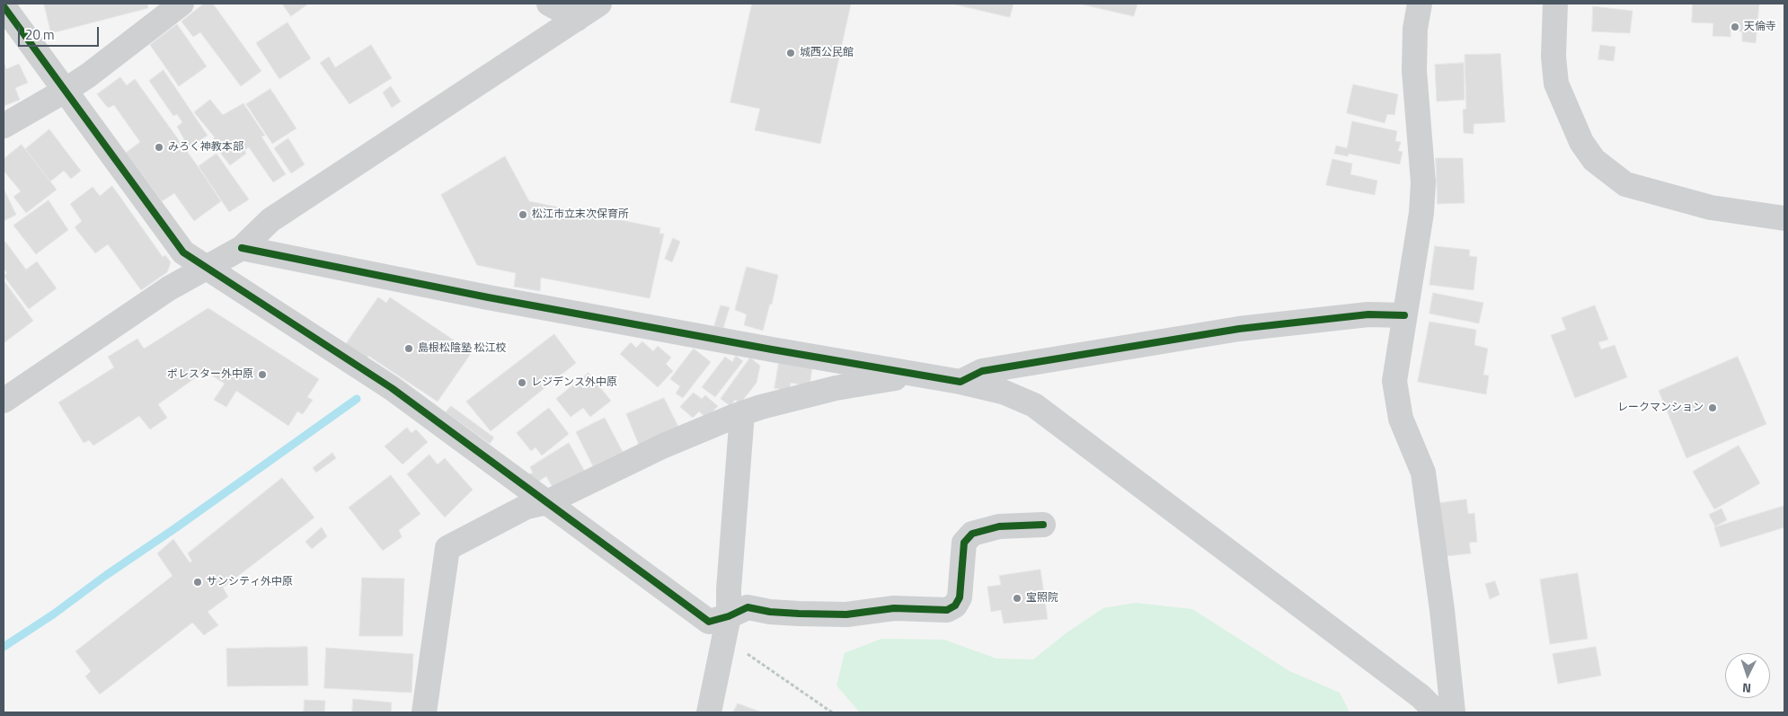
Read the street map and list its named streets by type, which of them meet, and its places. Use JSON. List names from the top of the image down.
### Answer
{
  "places": [
    "天倫寺",
    "城西公民館",
    "みろく神教本部",
    "松江市立末次保育所",
    "島根松陰塾 松江校",
    "ポレスター外中原",
    "レジデンス外中原",
    "レークマンション",
    "サンシティ外中原",
    "宝照院"
  ],
  "scale_bar": "20 m",
  "north": "bottom"
}
